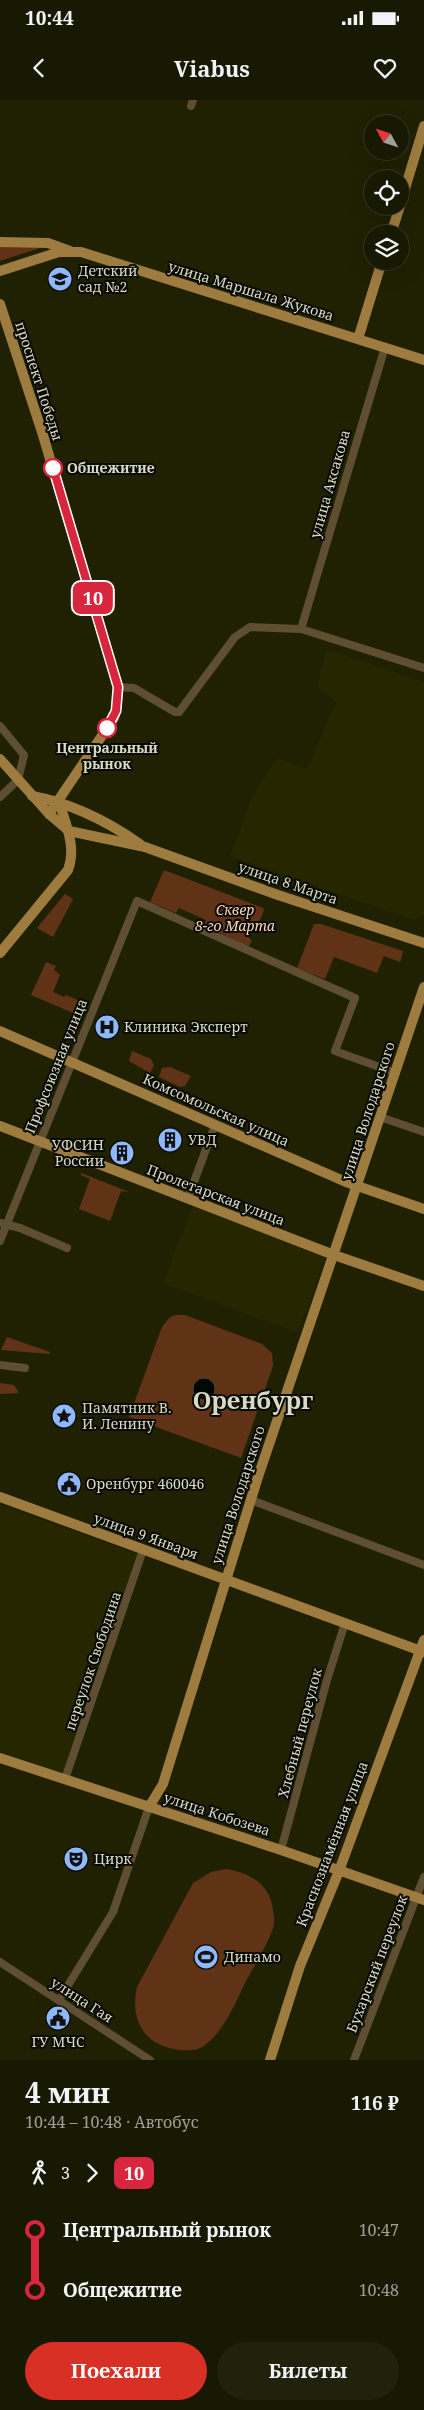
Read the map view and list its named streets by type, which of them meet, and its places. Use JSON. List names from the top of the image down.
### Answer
{
  "streets": {
    "main road": [
      "улица Маршала Жукова",
      "проспект Победы",
      "улица 8 Марта",
      "Комсомольская улица",
      "улица Володарского",
      "Пролетарская улица",
      "улица 9 Января",
      "улица Кобозева",
      "Краснознамённая улица"
    ],
    "street": [
      "улица Аксакова",
      "Профсоюзная улица",
      "переулок Свободина",
      "Хлебный переулок",
      "Бухарский переулок",
      "улица Гая"
    ]
  },
  "crossings": [
    ["улица Маршала Жукова", "улица Аксакова"],
    ["проспект Победы", "улица 8 Марта"],
    ["Профсоюзная улица", "Комсомольская улица"],
    ["Профсоюзная улица", "улица Володарского"],
    ["Профсоюзная улица", "Пролетарская улица"],
    ["Комсомольская улица", "улица Володарского"],
    ["улица Володарского", "Пролетарская улица"],
    ["улица Володарского", "улица 9 Января"],
    ["улица Володарского", "улица Кобозева"],
    ["улица Володарского", "улица Гая"],
    ["улица 9 Января", "переулок Свободина"],
    ["улица 9 Января", "Хлебный переулок"],
    ["улица 9 Января", "Краснознамённая улица"],
    ["переулок Свободина", "улица Кобозева"],
    ["Хлебный переулок", "улица Кобозева"],
    ["улица Кобозева", "Краснознамённая улица"],
    ["улица Кобозева", "Бухарский переулок"]
  ],
  "districts": ["Оренбург"],
  "parks": ["Сквер 8-го Марта"],
  "places": {
    "school or university": ["Детский сад №2"],
    "other": ["Общежитие", "Центральный рынок"],
    "hospital": ["Клиника Эксперт"],
    "building": ["УВД", "УФСИН России"],
    "place": ["Памятник В. И. Ленину"],
    "public building": ["Оренбург 460046", "ГУ МЧС"],
    "theatre": ["Цирк"],
    "sports": ["Динамо"]
  },
  "lines": ["bus line 10"],
  "north": "top left",
  "page": {
    "status": "10:44",
    "header": "Viabus",
    "on_map": "10",
    "heading": ["4 мин", "10:44 – 10:48 · Автобус", "116 ₽"],
    "legs": ["3", "10"],
    "list": [
      {
        "name": "Центральный рынок",
        "value": "10:47"
      },
      {
        "name": "Общежитие",
        "value": "10:48"
      }
    ],
    "buttons": ["Поехали", "Билеты"]
  }
}
